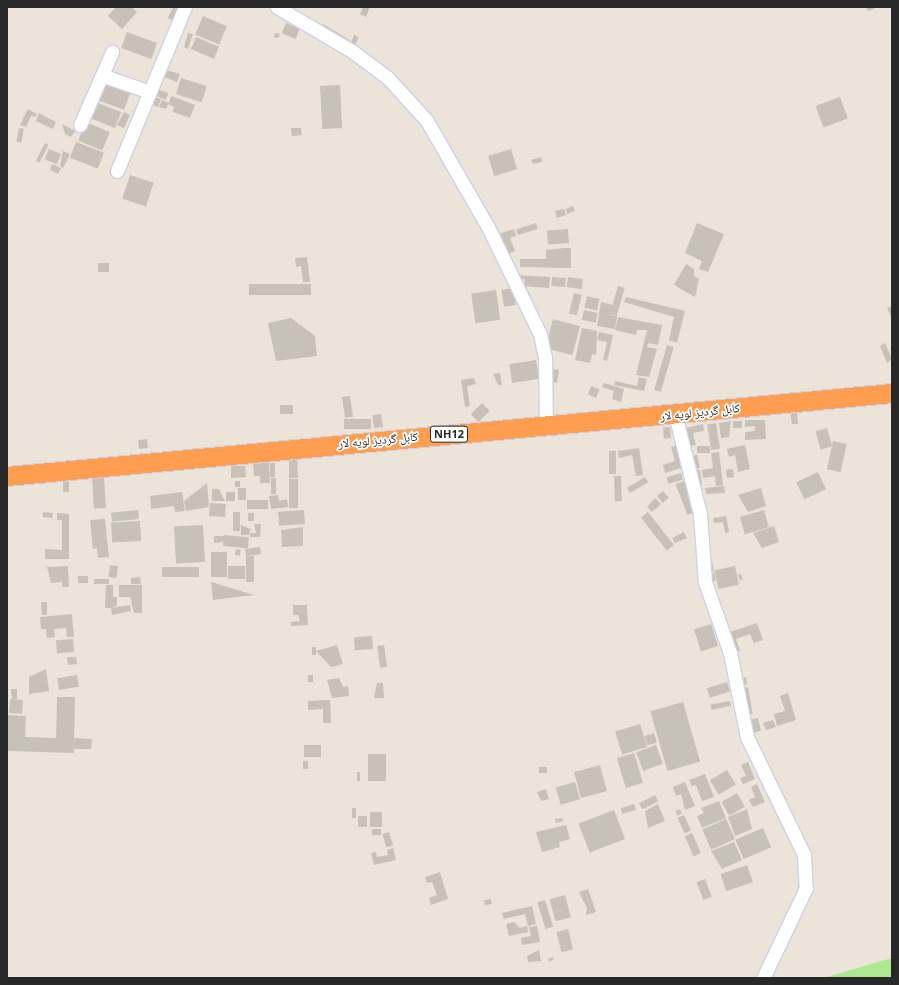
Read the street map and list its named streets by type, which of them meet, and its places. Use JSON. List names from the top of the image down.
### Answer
{
  "streets": {
    "highway": ["کابل گردیز لویه لار", "NH12"]
  }
}
